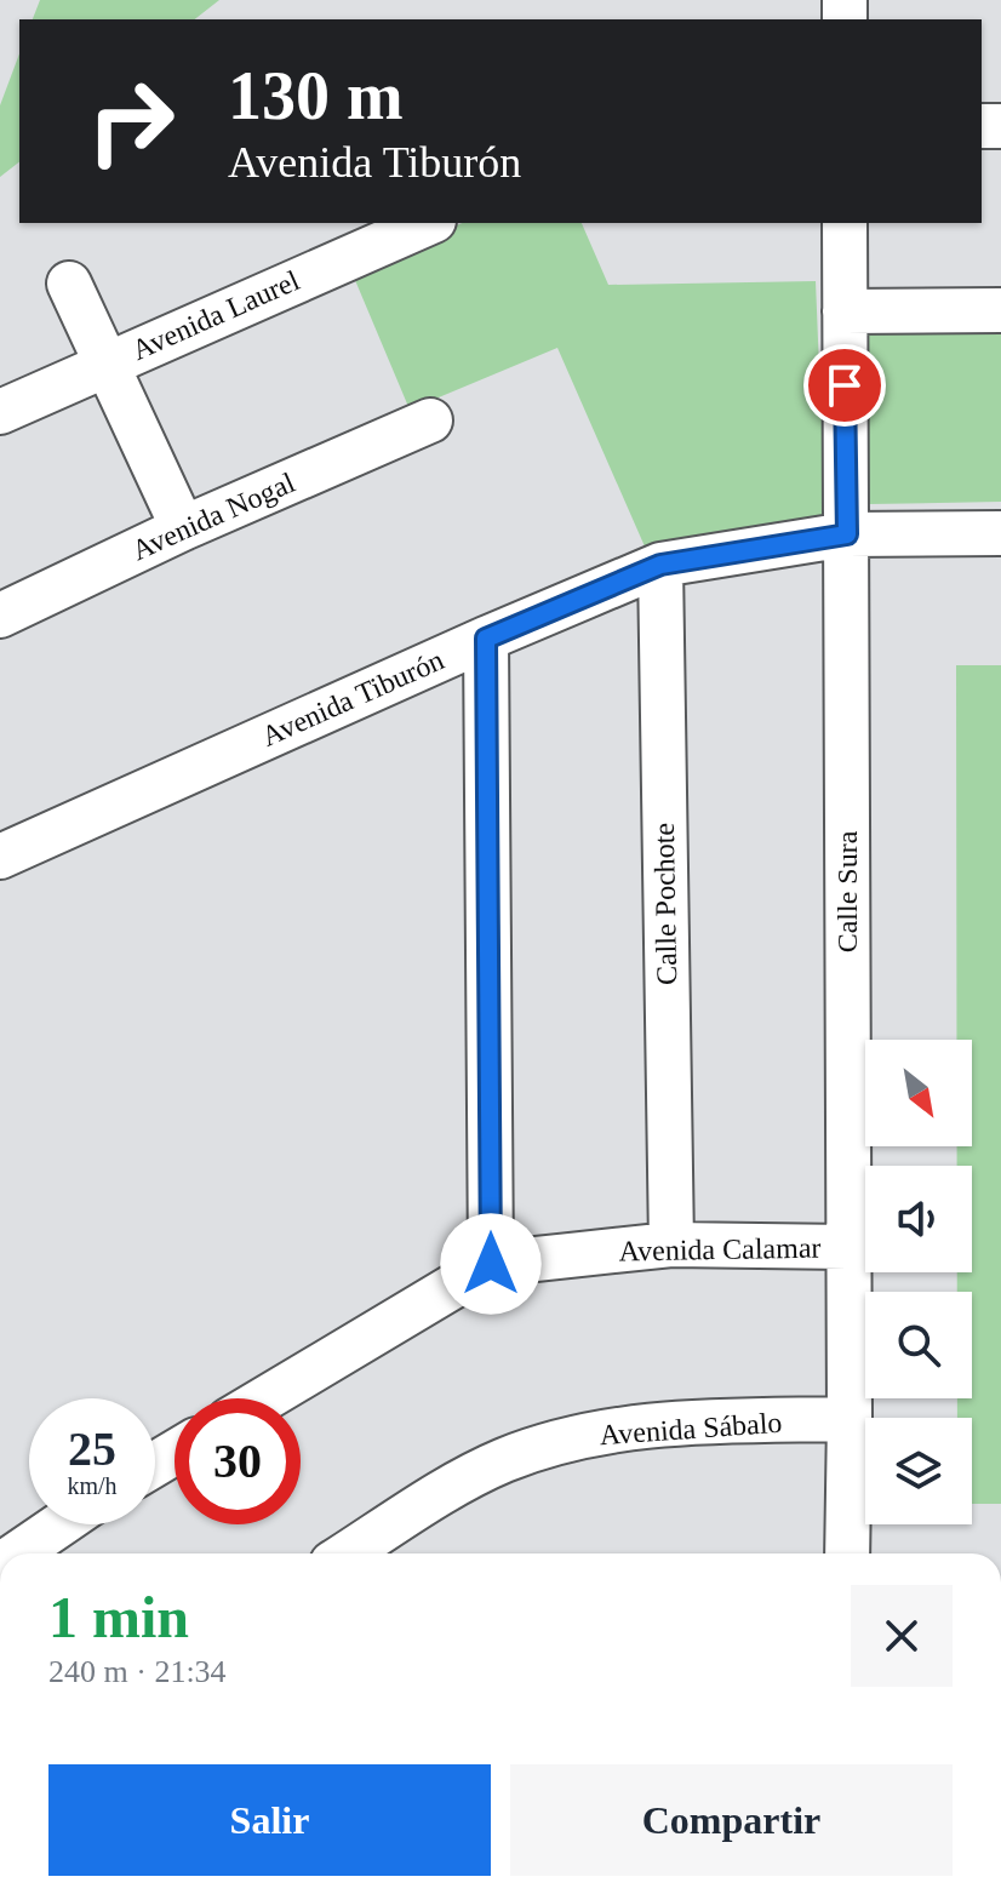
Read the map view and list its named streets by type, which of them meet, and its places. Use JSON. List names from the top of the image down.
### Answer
{
  "streets": {
    "street": [
      "Avenida Laurel",
      "Avenida Nogal",
      "Avenida Tiburón",
      "Calle Sura",
      "Calle Pochote",
      "Avenida Calamar",
      "Avenida Sábalo"
    ]
  },
  "crossings": [
    ["Avenida Tiburón", "Calle Sura"],
    ["Avenida Tiburón", "Calle Pochote"],
    ["Calle Sura", "Avenida Calamar"],
    ["Calle Sura", "Avenida Sábalo"],
    ["Calle Pochote", "Avenida Calamar"]
  ],
  "north": "bottom right",
  "page": {
    "turn": ["130 m", "Avenida Tiburón"],
    "speed": "25 km/h",
    "limit": "30",
    "heading": ["1 min", "240 m · 21:34"],
    "buttons": ["Salir", "Compartir"]
  }
}
